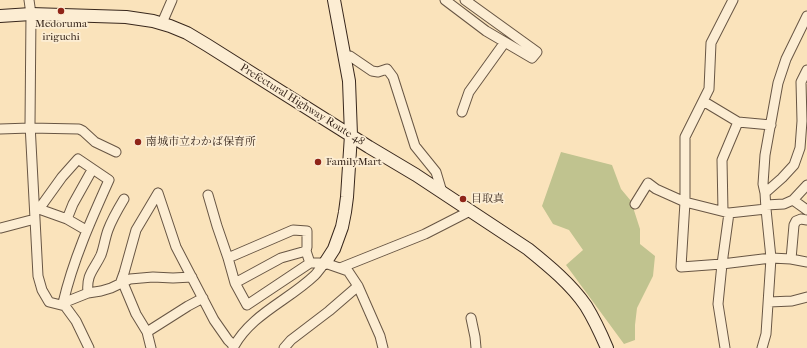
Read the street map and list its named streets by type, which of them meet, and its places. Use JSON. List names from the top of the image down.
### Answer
{
  "streets": {
    "main road": ["Prefectural Highway Route 48"]
  },
  "places": [
    "Medoruma iriguchi",
    "南城市立わかば保育所",
    "FamilyMart",
    "目取真"
  ]
}
